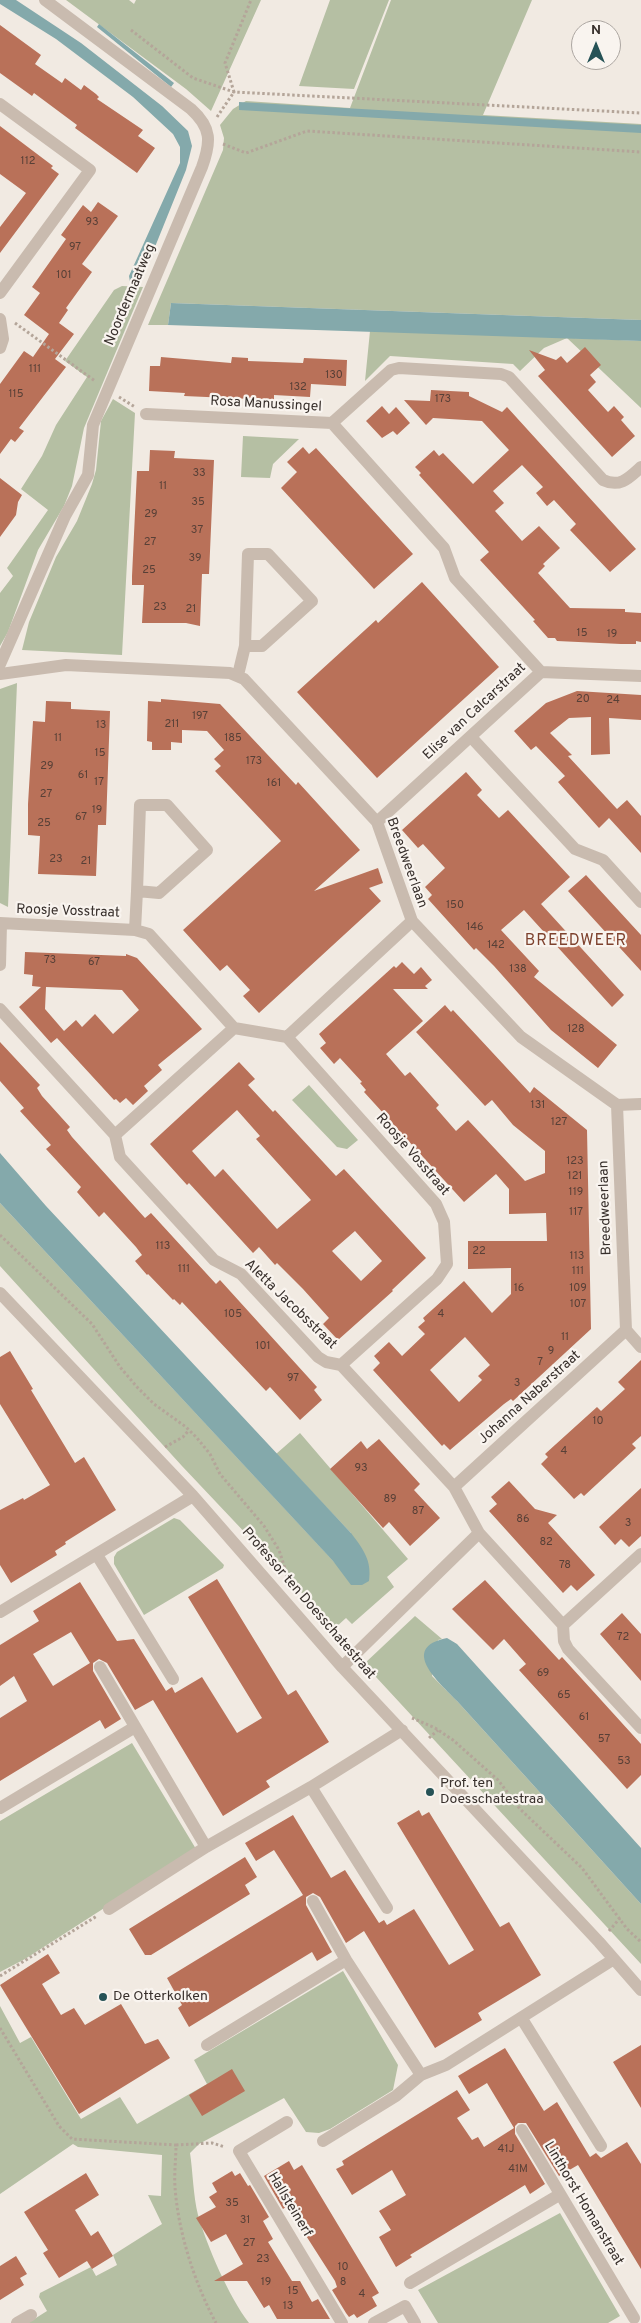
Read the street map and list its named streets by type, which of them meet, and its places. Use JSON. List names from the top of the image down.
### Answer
{
  "streets": {
    "street": [
      "Noordermaatweg",
      "Rosa Manussingel",
      "Elise van Calcarstraat",
      "Breedweerlaan",
      "Roosje Vosstraat",
      "Aletta Jacobsstraat",
      "Johanna Naberstraat",
      "Professor ten Doesschatestraat",
      "Linthorst Homanstraat",
      "Hallsteinerf"
    ]
  },
  "crossings": [
    ["Elise van Calcarstraat", "Breedweerlaan"],
    ["Breedweerlaan", "Johanna Naberstraat"],
    ["Roosje Vosstraat", "Aletta Jacobsstraat"],
    ["Aletta Jacobsstraat", "Johanna Naberstraat"]
  ],
  "districts": ["BREEDWEER"],
  "places": ["Prof. ten Doesschatestraa", "De Otterkolken"],
  "house_numbers": [
    "112",
    "93",
    "97",
    "101",
    "111",
    "130",
    "132",
    "115",
    "173",
    "33",
    "11",
    "35",
    "29",
    "37",
    "27",
    "39",
    "25",
    "23",
    "21",
    "15",
    "19",
    "20",
    "24",
    "197",
    "211",
    "13",
    "11",
    "185",
    "15",
    "173",
    "29",
    "61",
    "17",
    "161",
    "27",
    "19",
    "67",
    "25",
    "23",
    "21",
    "150",
    "146",
    "142",
    "73",
    "67",
    "138",
    "128",
    "131",
    "127",
    "123",
    "121",
    "119",
    "117",
    "113",
    "22",
    "113",
    "111",
    "111",
    "16",
    "109",
    "107",
    "105",
    "4",
    "11",
    "101",
    "9",
    "7",
    "97",
    "3",
    "10",
    "4",
    "93",
    "89",
    "87",
    "86",
    "3",
    "82",
    "78",
    "72",
    "69",
    "65",
    "61",
    "57",
    "53",
    "41J",
    "41M",
    "35",
    "31",
    "27",
    "23",
    "10",
    "19",
    "8",
    "15",
    "4",
    "13"
  ],
  "north": "top"
}
